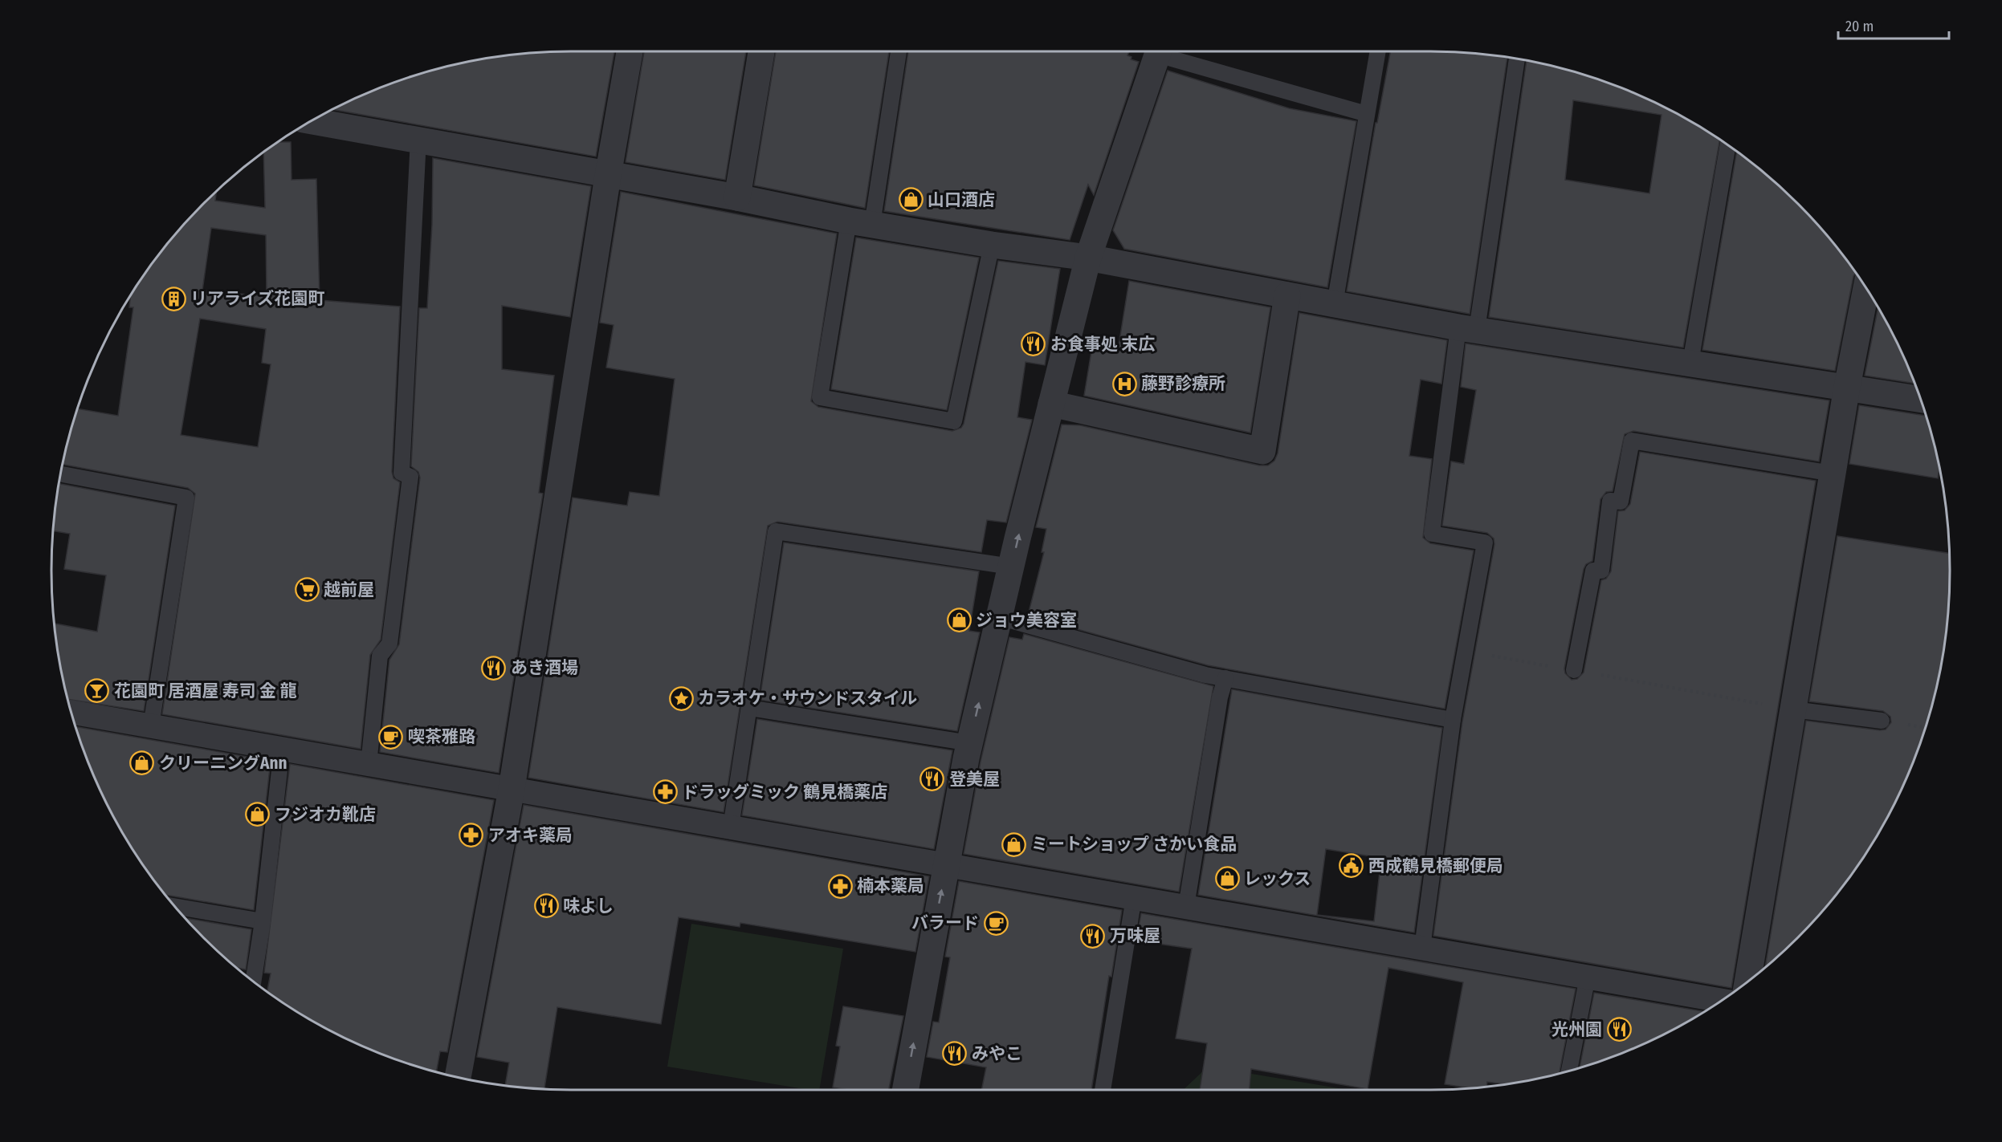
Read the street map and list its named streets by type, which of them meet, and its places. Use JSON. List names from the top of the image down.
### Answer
{
  "places": {
    "shop": [
      "山口酒店",
      "ジョウ美容室",
      "クリーニングAnn",
      "フジオカ靴店",
      "ミートショップ さかい食品",
      "レックス"
    ],
    "building": ["リアライズ花園町"],
    "restaurant": [
      "お食事処 末広",
      "あき酒場",
      "登美屋",
      "味よし",
      "万味屋",
      "光州園",
      "みやこ"
    ],
    "hospital": ["藤野診療所"],
    "supermarket": ["越前屋"],
    "bar": ["花園町 居酒屋 寿司 金 龍"],
    "place": ["カラオケ・サウンドスタイル"],
    "cafe": ["喫茶雅路", "バラード"],
    "pharmacy": ["ドラッグミック 鶴見橋薬店", "アオキ薬局", "楠本薬局"],
    "public building": ["西成鶴見橋郵便局"]
  },
  "scale_bar": "20 m"
}
